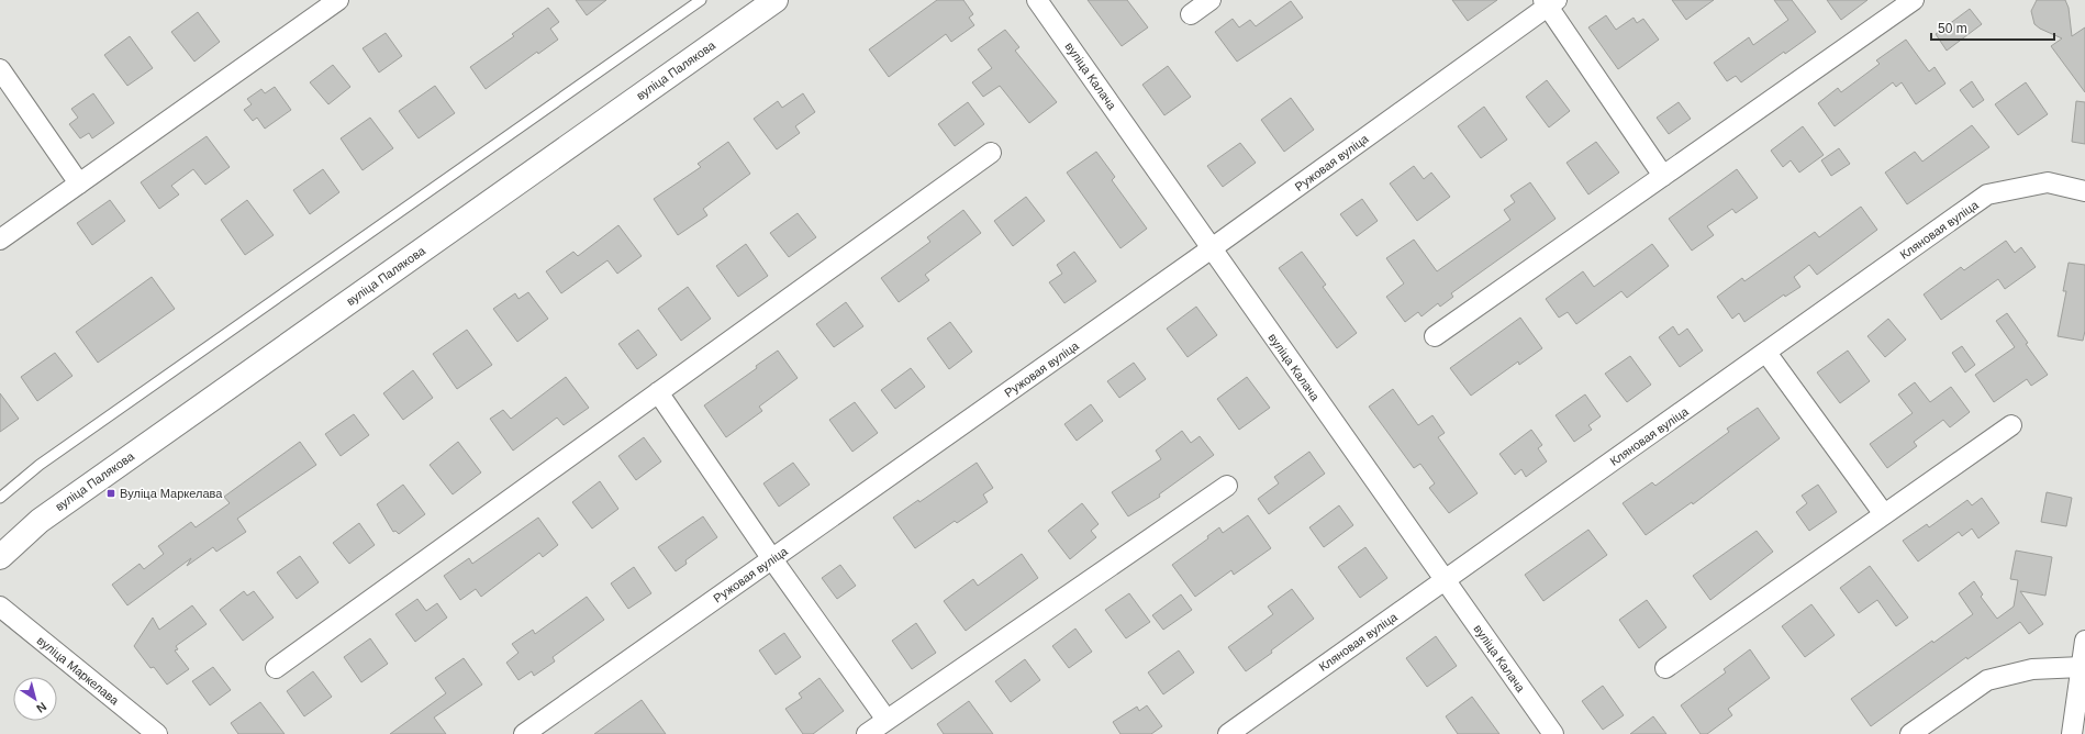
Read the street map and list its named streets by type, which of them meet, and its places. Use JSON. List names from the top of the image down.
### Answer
{
  "streets": {
    "street": [
      "вуліца Палякова",
      "вуліца Калача",
      "Ружовая вуліца",
      "Кляновая вуліца",
      "вуліца Маркелава"
    ]
  },
  "crossings": [
    ["вуліца Калача", "Ружовая вуліца"],
    ["вуліца Калача", "Кляновая вуліца"]
  ],
  "places": {
    "transit": ["Вуліца Маркелава"]
  },
  "scale_bar": "50 m",
  "north": "bottom right"
}
